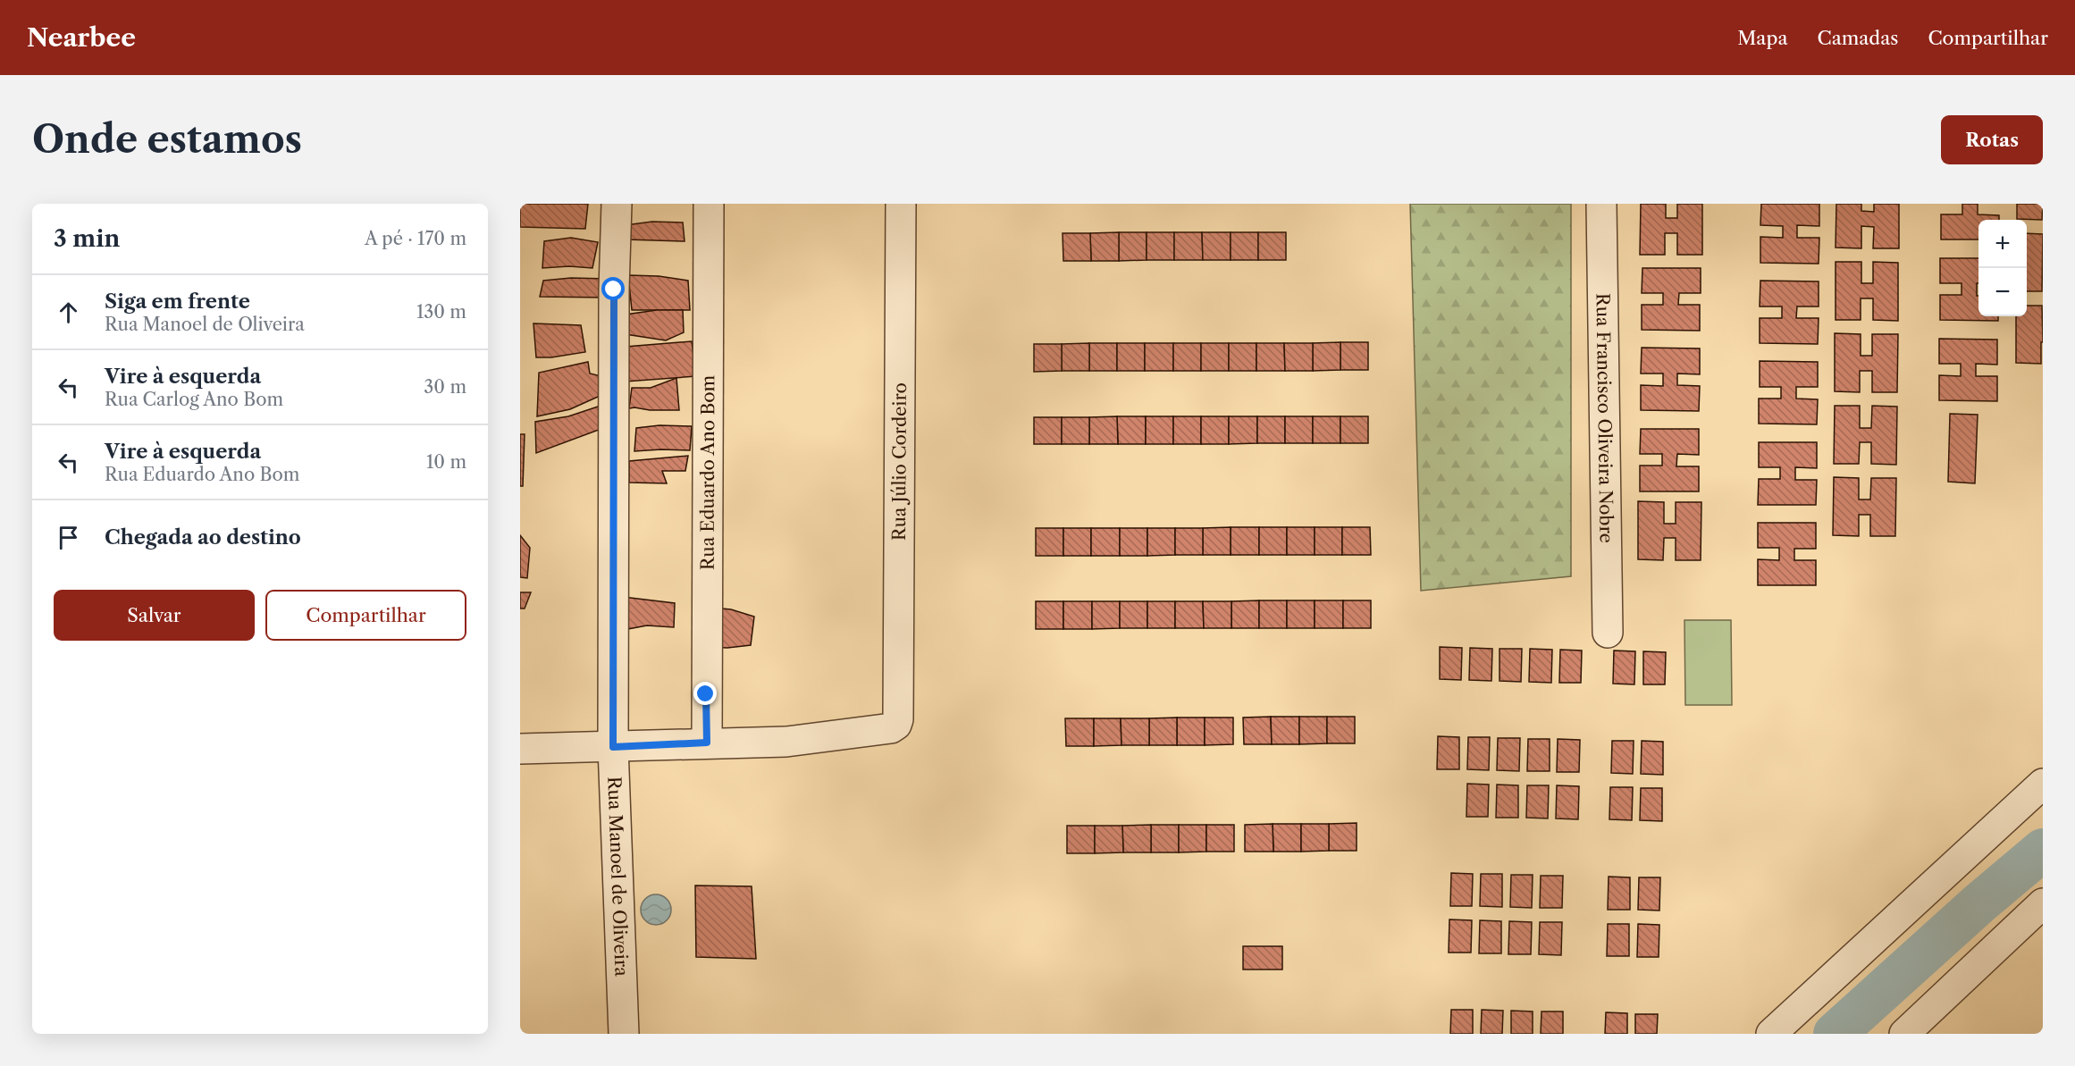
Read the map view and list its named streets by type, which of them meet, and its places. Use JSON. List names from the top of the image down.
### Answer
{
  "streets": {
    "street": [
      "Rua Francisco Oliveira Nobre",
      "Rua Júlio Cordeiro",
      "Rua Eduardo Ano Bom",
      "Rua Manoel de Oliveira"
    ]
  },
  "crossings": [
    ["Rua Júlio Cordeiro", "Rua Eduardo Ano Bom"]
  ],
  "page": {
    "header": "Nearbee",
    "nav": ["Mapa", "Camadas", "Compartilhar"],
    "buttons": [
      "Rotas",
      ["Salvar", "Compartilhar"]
    ],
    "title": "Onde estamos",
    "heading": ["3 min", "A pé · 170 m"],
    "map_buttons": ["+", "−"],
    "list": [
      ["Siga em frente", "Rua Manoel de Oliveira", "130 m"],
      ["Vire à esquerda", "Rua Carlog Ano Bom", "30 m"],
      ["Vire à esquerda", "Rua Eduardo Ano Bom", "10 m"],
      "Chegada ao destino"
    ]
  }
}
